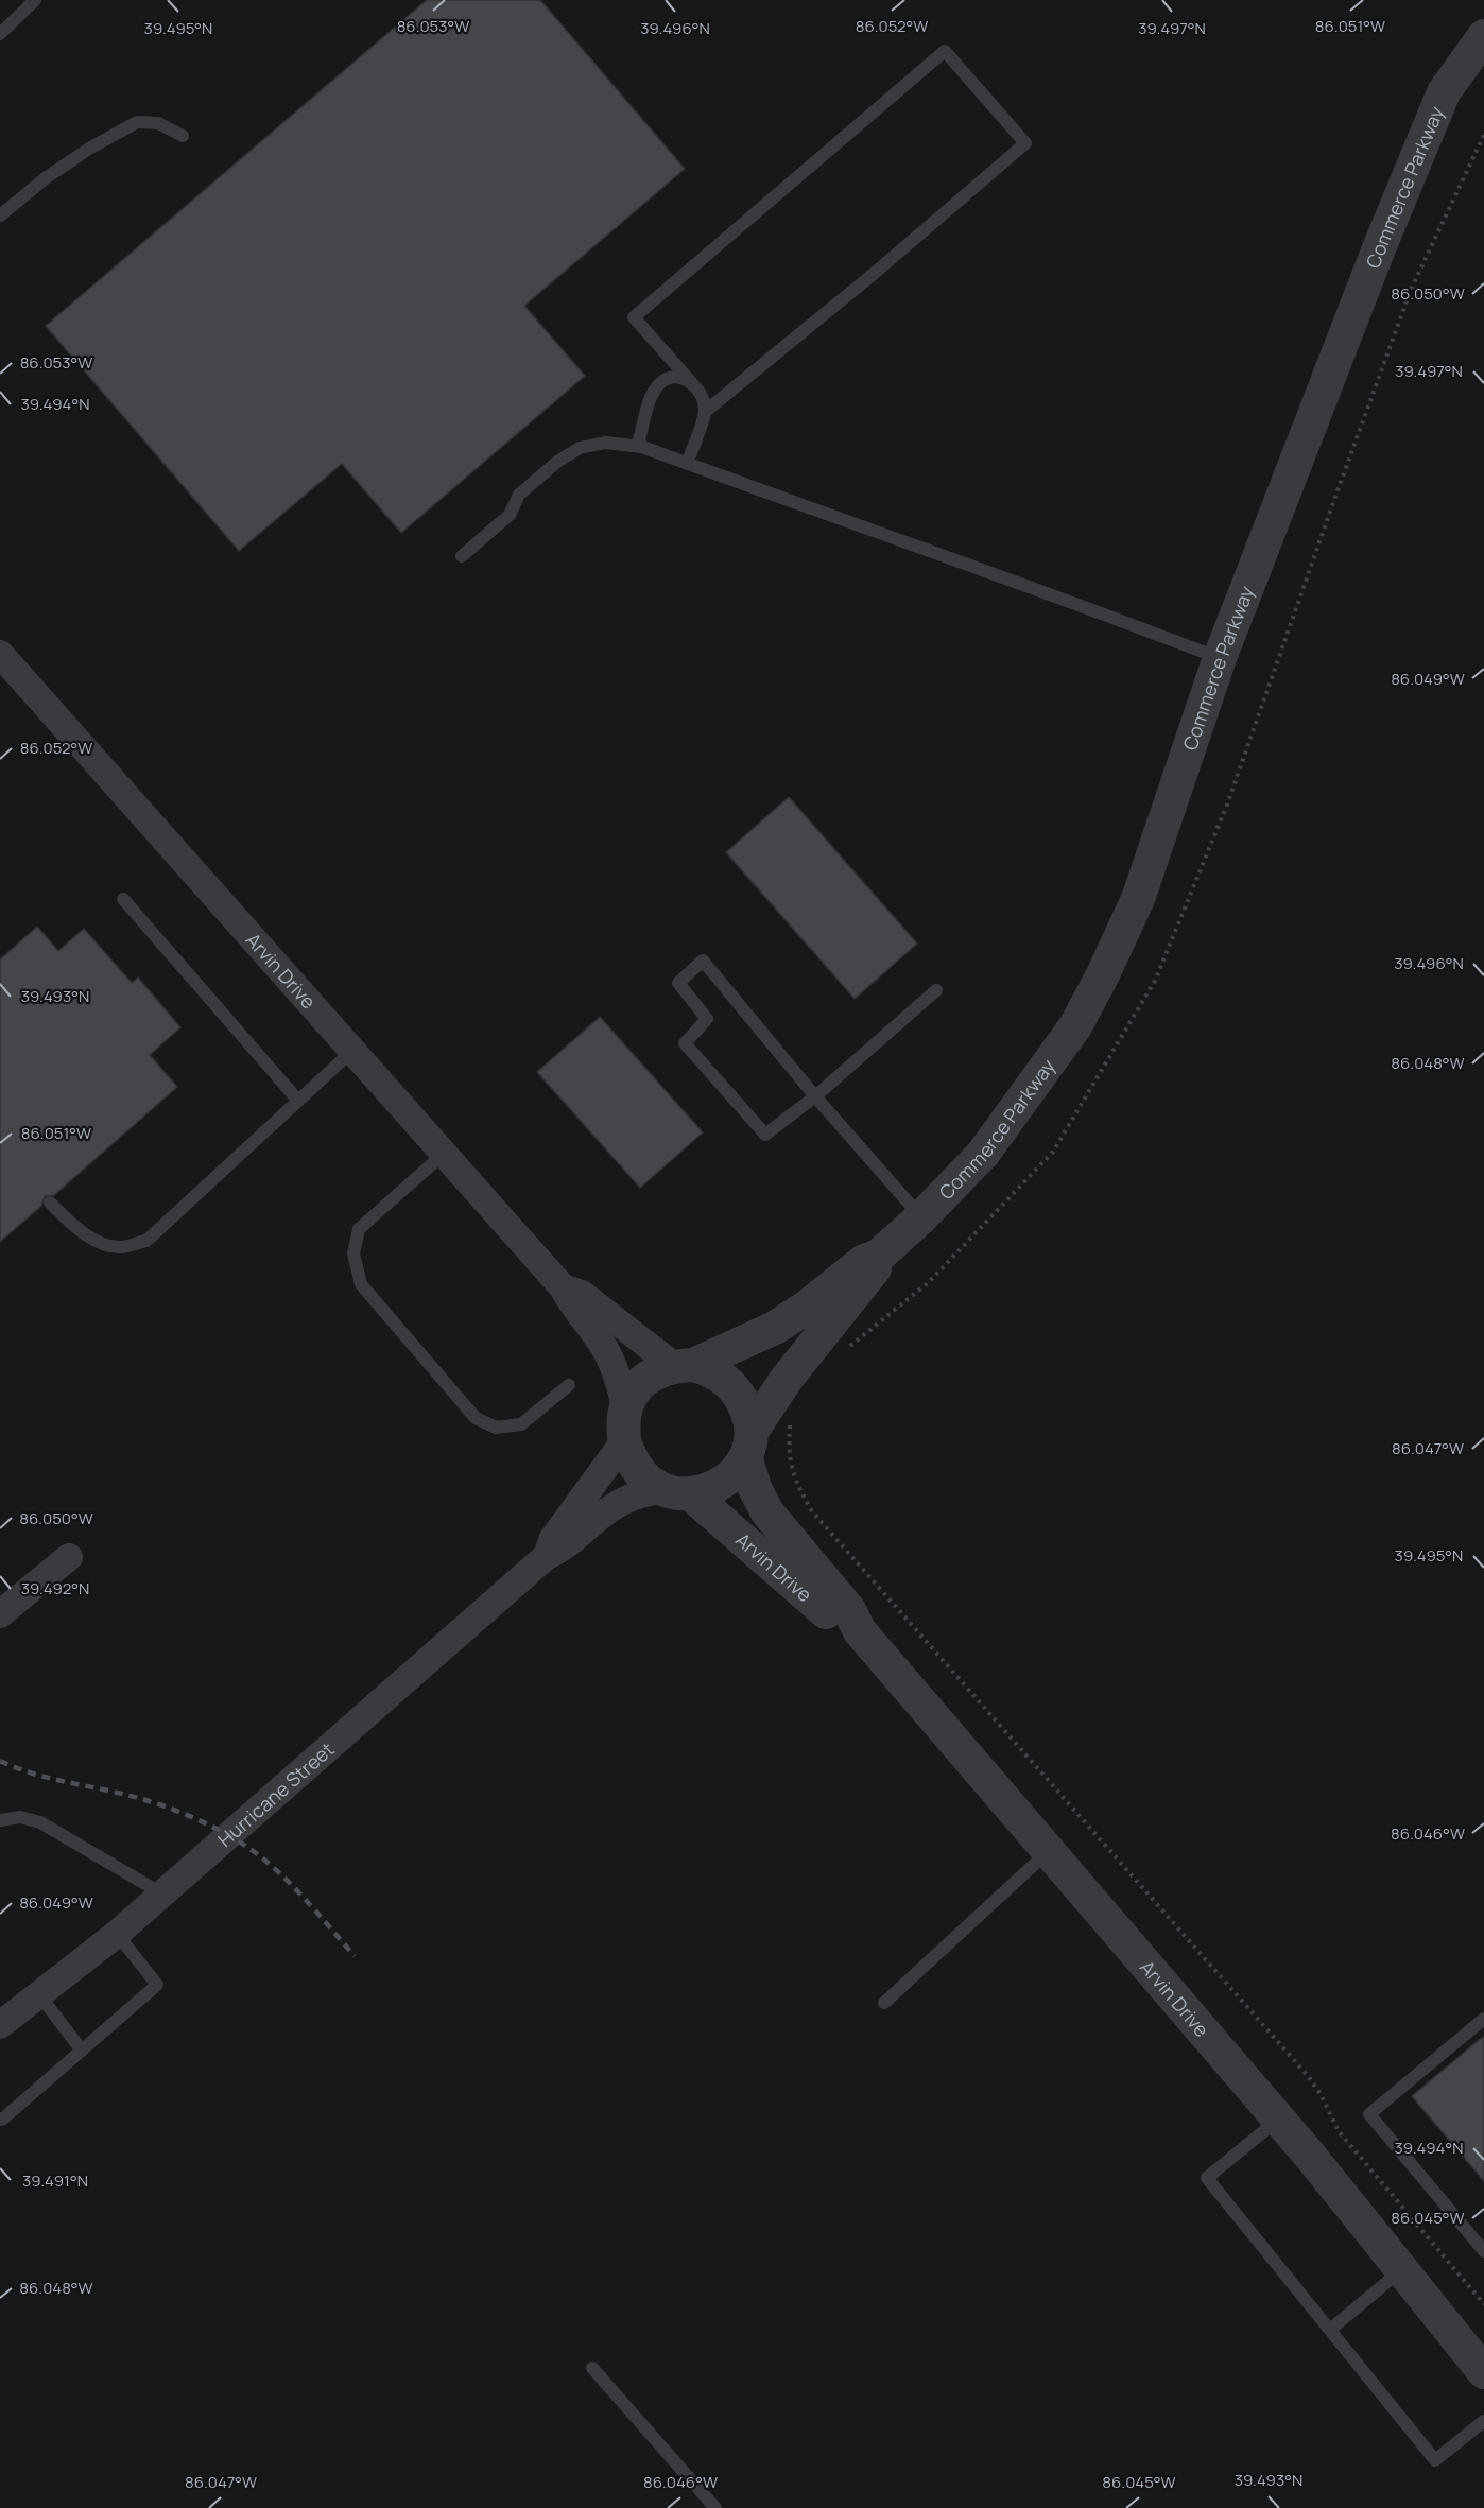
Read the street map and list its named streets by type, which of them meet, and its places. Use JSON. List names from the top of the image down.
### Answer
{
  "streets": {
    "street": ["Commerce Parkway", "Arvin Drive", "Hurricane Street"]
  },
  "crossings": [
    ["Commerce Parkway", "Arvin Drive"],
    ["Commerce Parkway", "Hurricane Street"],
    ["Arvin Drive", "Hurricane Street"]
  ],
  "coordinates": [
    "86.053°W",
    "86.052°W",
    "86.051°W",
    "39.495°N",
    "39.496°N",
    "39.497°N",
    "86.050°W",
    "39.494°N",
    "86.049°W",
    "39.493°N",
    "86.048°W",
    "86.047°W",
    "39.492°N",
    "86.046°W",
    "39.491°N",
    "86.045°W"
  ]
}
